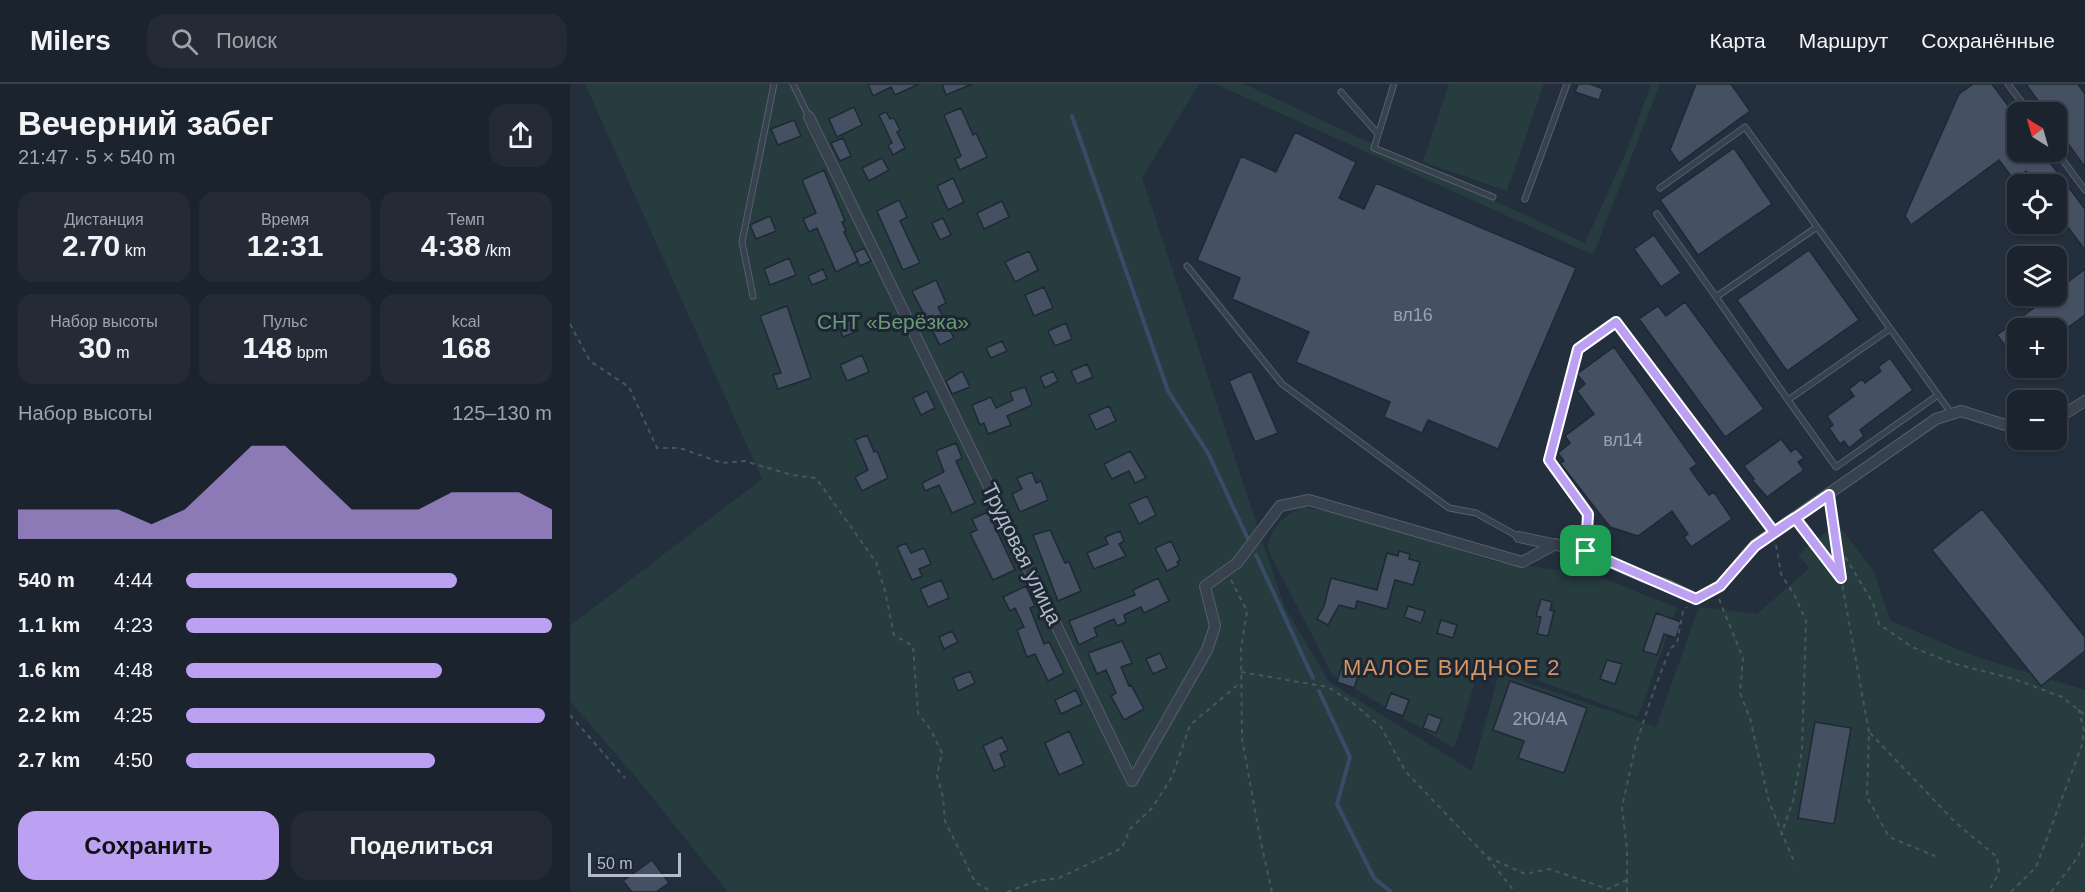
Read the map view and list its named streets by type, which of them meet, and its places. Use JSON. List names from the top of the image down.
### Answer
{
  "streets": {
    "street": ["Трудовая улица"]
  },
  "districts": ["МАЛОЕ ВИДНОЕ 2"],
  "parks": ["СНТ «Берёзка»"],
  "house_numbers": ["вл16", "вл14", "2Ю/4А"],
  "scale_bar": "50 m",
  "north": "top left",
  "page": {
    "header": "Milers",
    "search": "Поиск",
    "nav": ["Карта", "Маршрут", "Сохранённые"],
    "heading": ["Вечерний забег", "21:47 · 5 × 540 m"],
    "map_buttons": ["+", "−"],
    "stats": [
      ["Дистанция", "2.70 km"],
      ["Время", "12:31"],
      ["Темп", "4:38 /km"],
      ["Набор высоты", "30 m"],
      ["Пульс", "148 bpm"],
      ["kcal", "168"]
    ],
    "chart": ["Набор высоты", "125–130 m"],
    "list": [
      {
        "name": "540 m",
        "note": "4:44"
      },
      {
        "name": "1.1 km",
        "note": "4:23"
      },
      {
        "name": "1.6 km",
        "note": "4:48"
      },
      {
        "name": "2.2 km",
        "note": "4:25"
      },
      {
        "name": "2.7 km",
        "note": "4:50"
      }
    ],
    "buttons": ["Сохранить", "Поделиться"],
    "scale": "50 m"
  }
}
